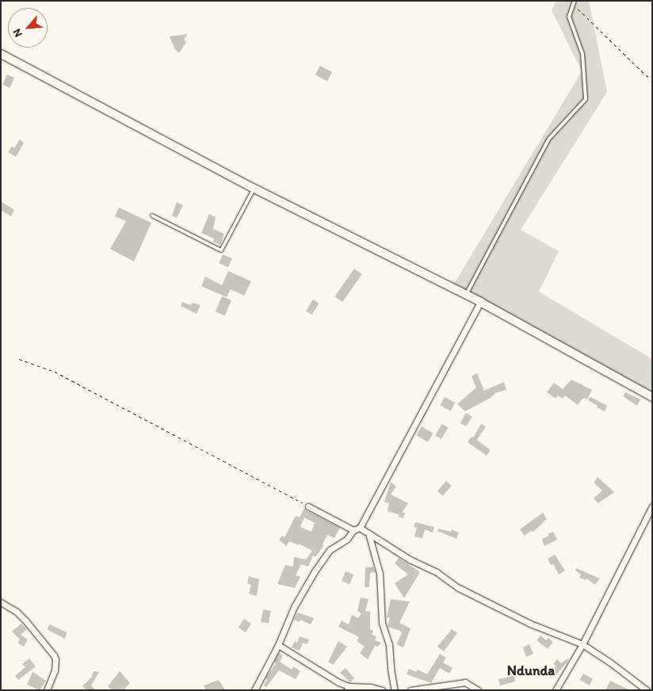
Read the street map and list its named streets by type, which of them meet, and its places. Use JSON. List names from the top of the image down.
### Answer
{
  "districts": ["Ndunda"],
  "north": "bottom left"
}
